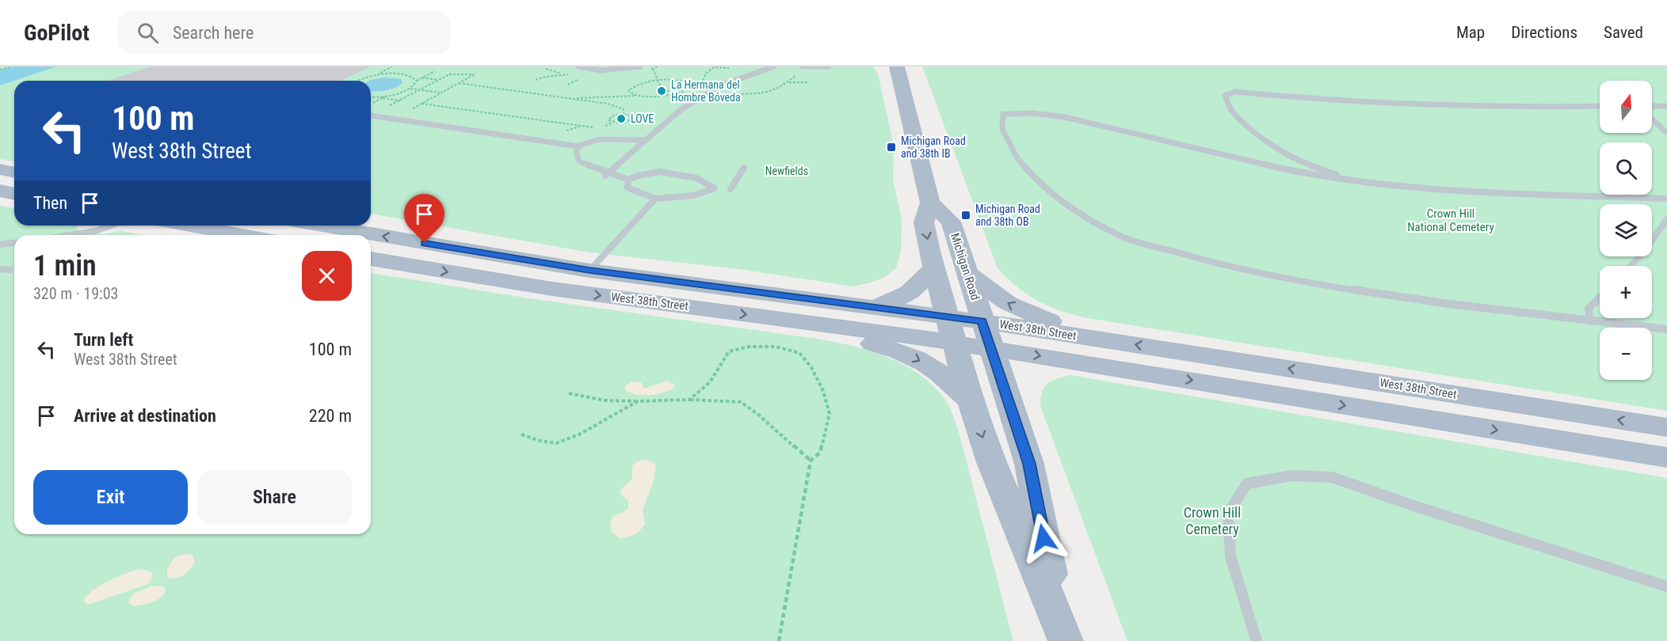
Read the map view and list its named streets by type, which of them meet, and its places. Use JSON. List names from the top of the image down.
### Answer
{
  "streets": {
    "main road": ["Michigan Road", "West 38th Street"]
  },
  "crossings": [
    ["Michigan Road", "West 38th Street"]
  ],
  "parks": ["Newfields", "Crown Hill National Cemetery", "Crown Hill Cemetery"],
  "places": {
    "other": ["La Hermana del Hombre Bóveda", "LOVE"],
    "transit": ["Michigan Road and 38th IB", "Michigan Road and 38th OB"]
  },
  "north": "top",
  "page": {
    "header": "GoPilot",
    "search": "Search here",
    "nav": ["Map", "Directions", "Saved"],
    "map_buttons": ["+", "−"],
    "turn": ["100 m", "West 38th Street"],
    "then": "Then",
    "heading": ["1 min", "320 m · 19:03"],
    "list": [
      {
        "name": "Turn left",
        "note": "West 38th Street",
        "value": "100 m"
      },
      {
        "name": "Arrive at destination",
        "value": "220 m"
      }
    ],
    "buttons": ["Exit", "Share"]
  }
}
